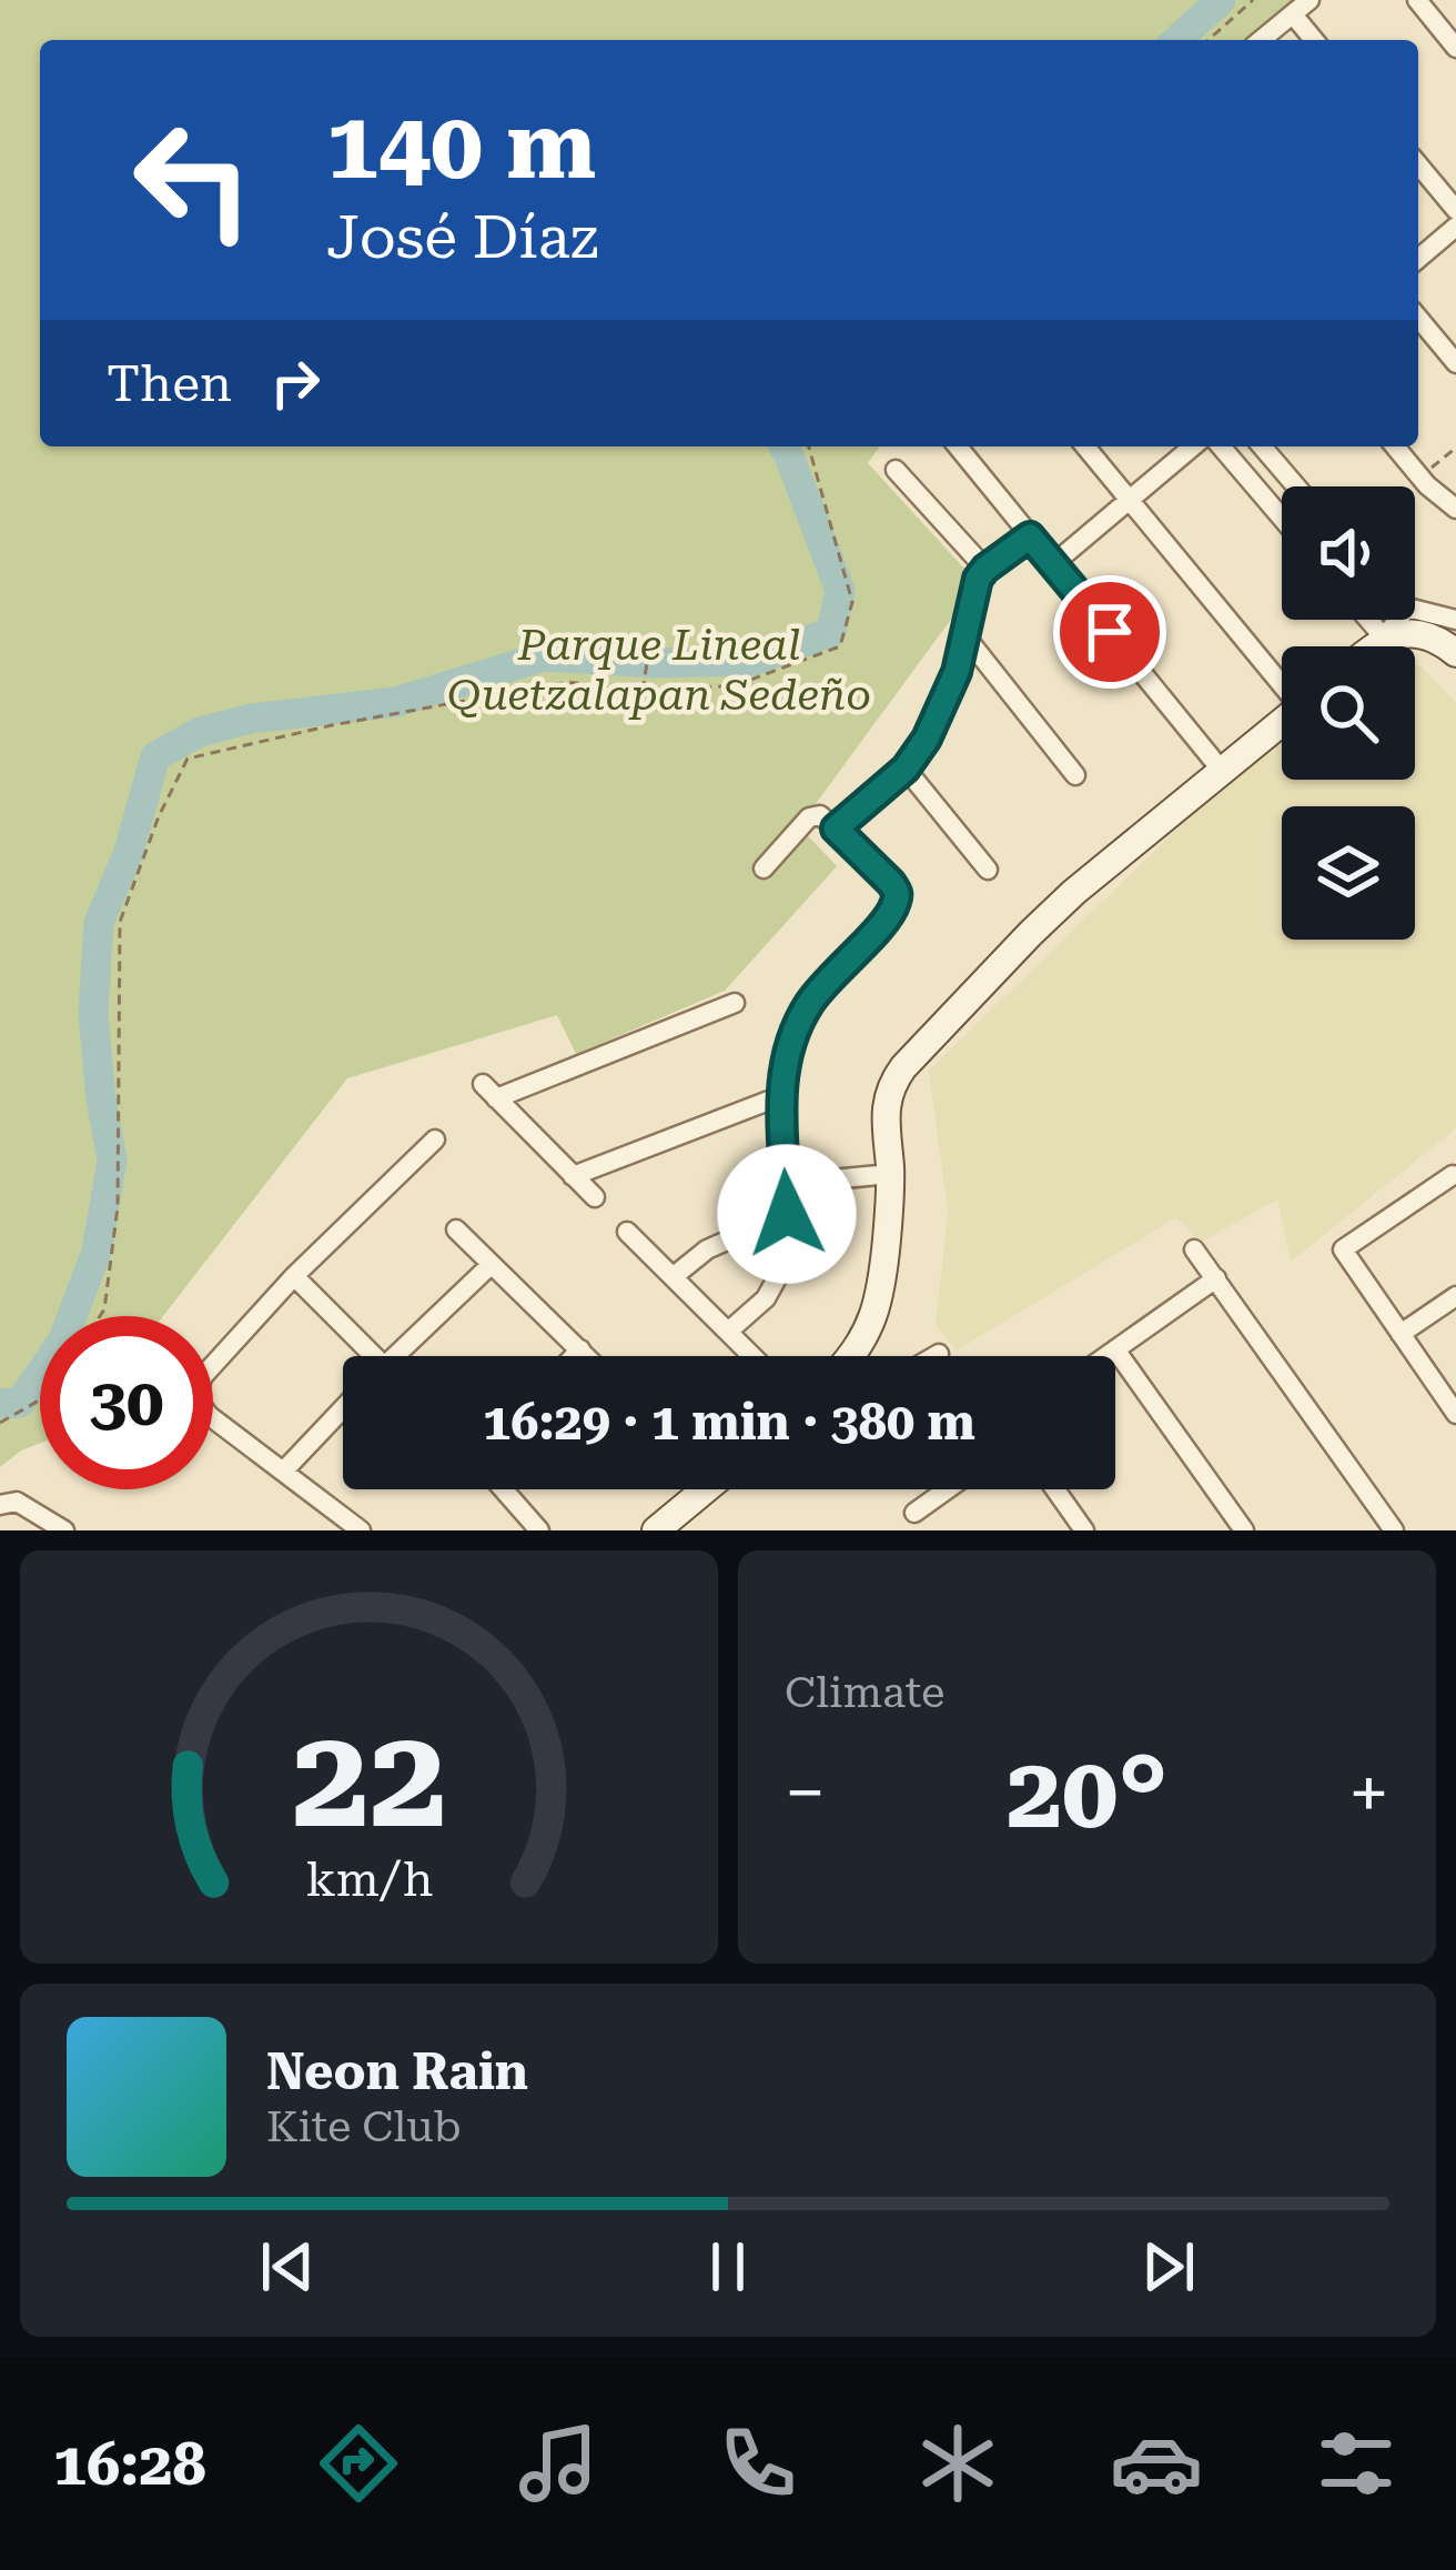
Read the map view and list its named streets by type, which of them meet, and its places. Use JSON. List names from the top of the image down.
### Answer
{
  "parks": ["Parque Lineal Quetzalapan Sedeño"],
  "page": {
    "turn": ["140 m", "José Díaz"],
    "then": "Then",
    "limit": "30",
    "trip": "16:29 · 1 min · 380 m",
    "tile": "Climate",
    "heat": ["−", "20°", "+"],
    "song": ["Neon Rain", "Kite Club"],
    "tabs": "16:28",
    "gauge": ["22", "km/h"]
  }
}
